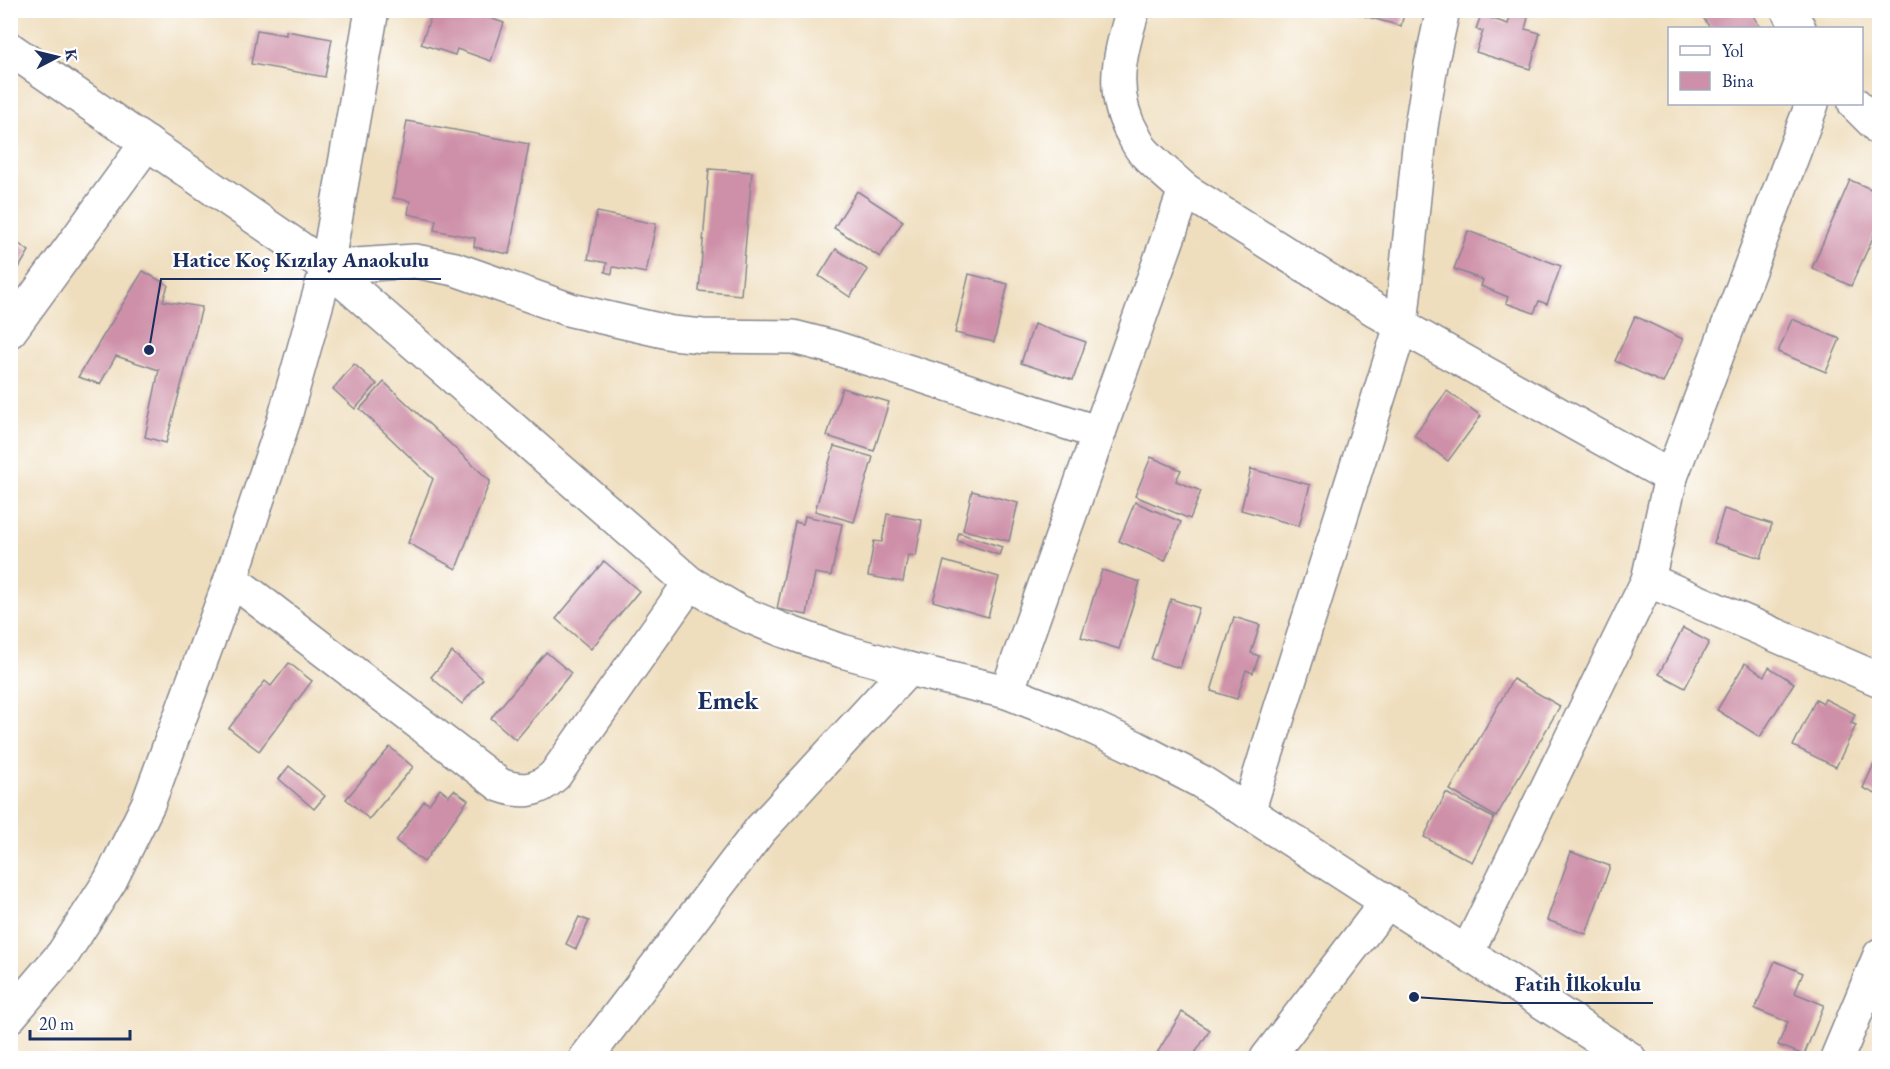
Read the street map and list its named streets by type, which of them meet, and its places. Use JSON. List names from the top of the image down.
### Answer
{
  "districts": ["Emek"],
  "places": ["Hatice Koç Kızılay Anaokulu", "Fatih İlkokulu"],
  "legend": ["Yol", "Bina"],
  "scale_bar": "20 m",
  "north": "right"
}
